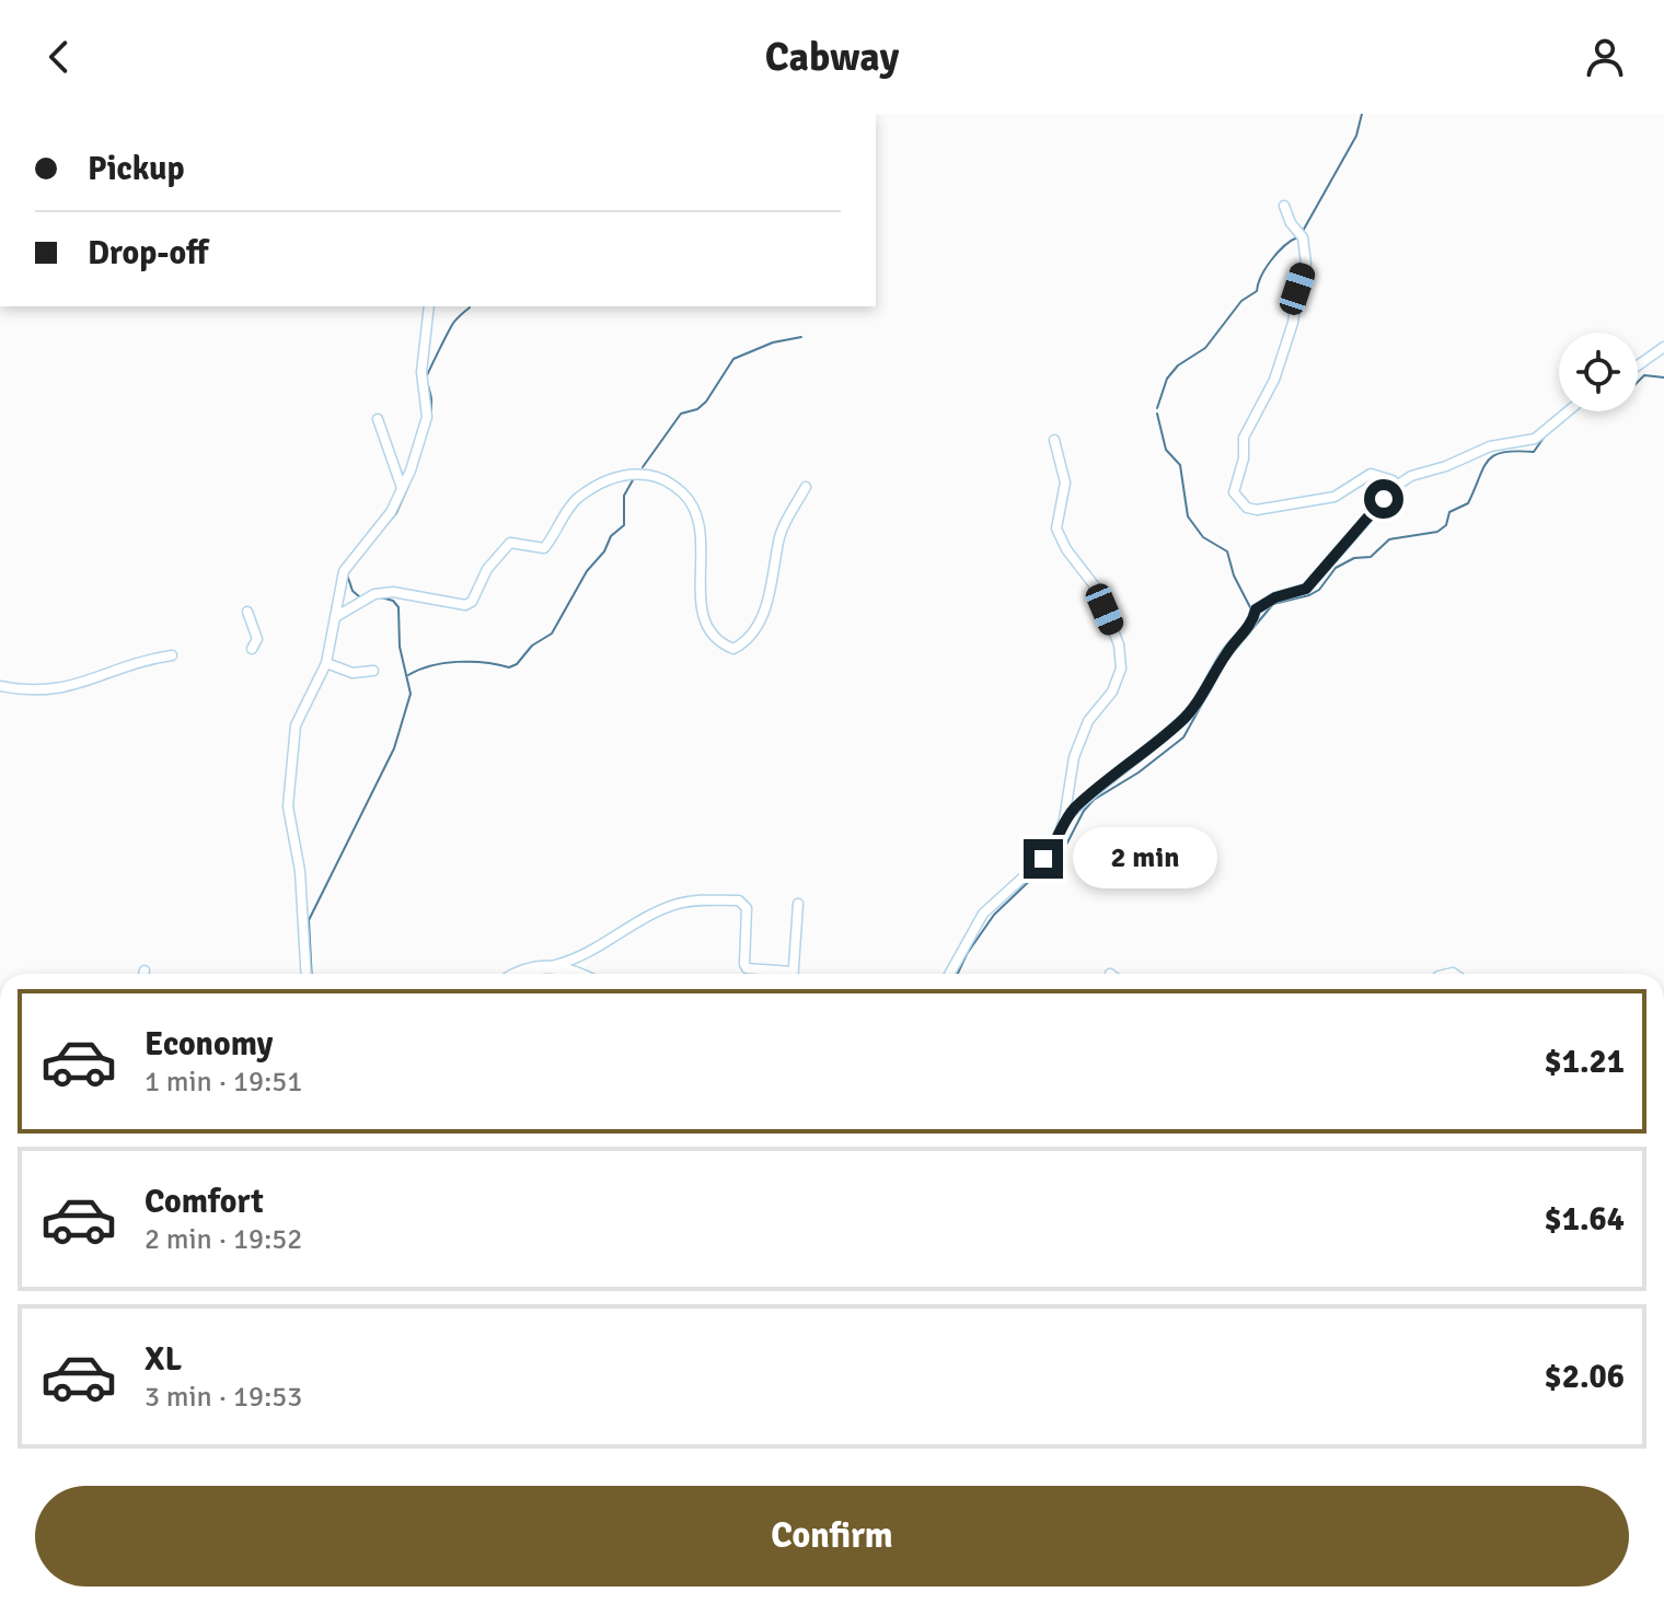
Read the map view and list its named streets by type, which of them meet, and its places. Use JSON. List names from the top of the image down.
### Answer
{
  "page": {
    "header": "Cabway",
    "banner": ["Pickup", "Drop-off"],
    "bubble": "2 min",
    "list": [
      {
        "name": "Economy",
        "note": "1 min · 19:51",
        "value": "$1.21"
      },
      {
        "name": "Comfort",
        "note": "2 min · 19:52",
        "value": "$1.64"
      },
      {
        "name": "XL",
        "note": "3 min · 19:53",
        "value": "$2.06"
      }
    ],
    "buttons": "Confirm"
  }
}
